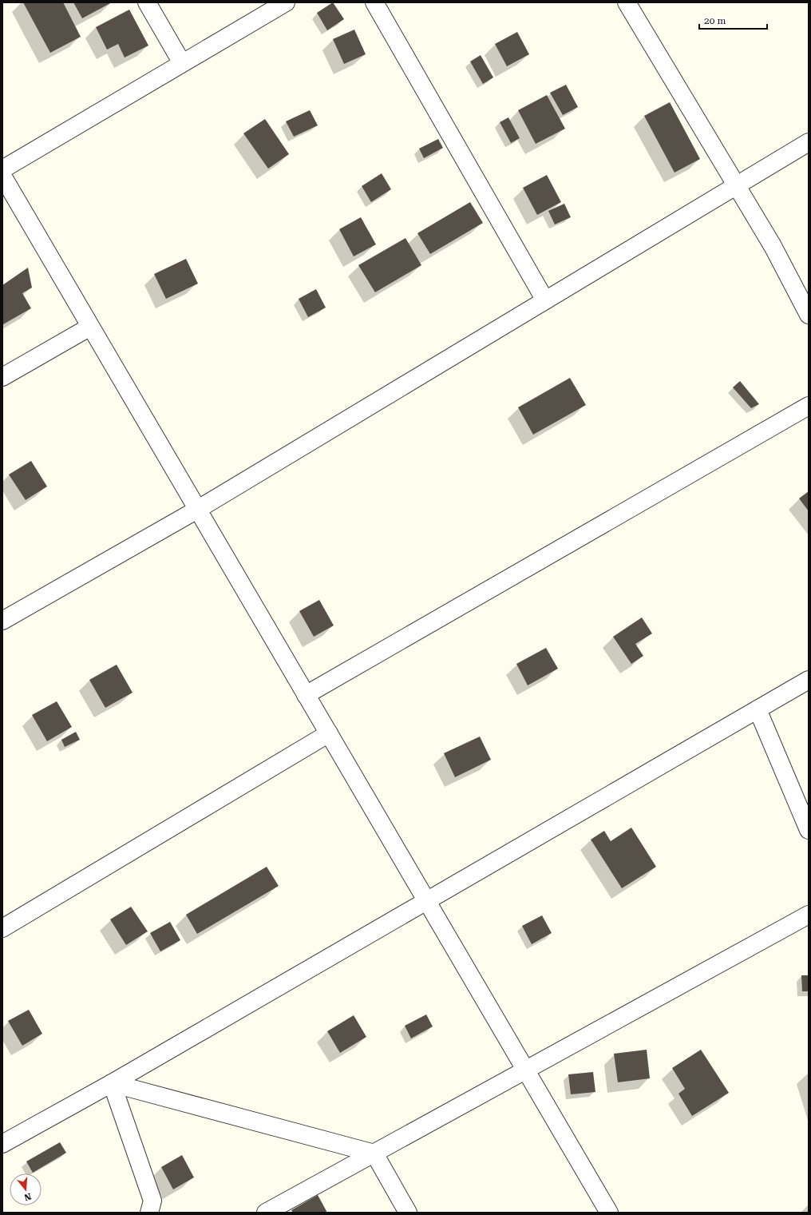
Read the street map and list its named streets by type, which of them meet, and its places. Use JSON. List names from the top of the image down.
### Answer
{
  "scale_bar": "20 m",
  "north": "bottom"
}
